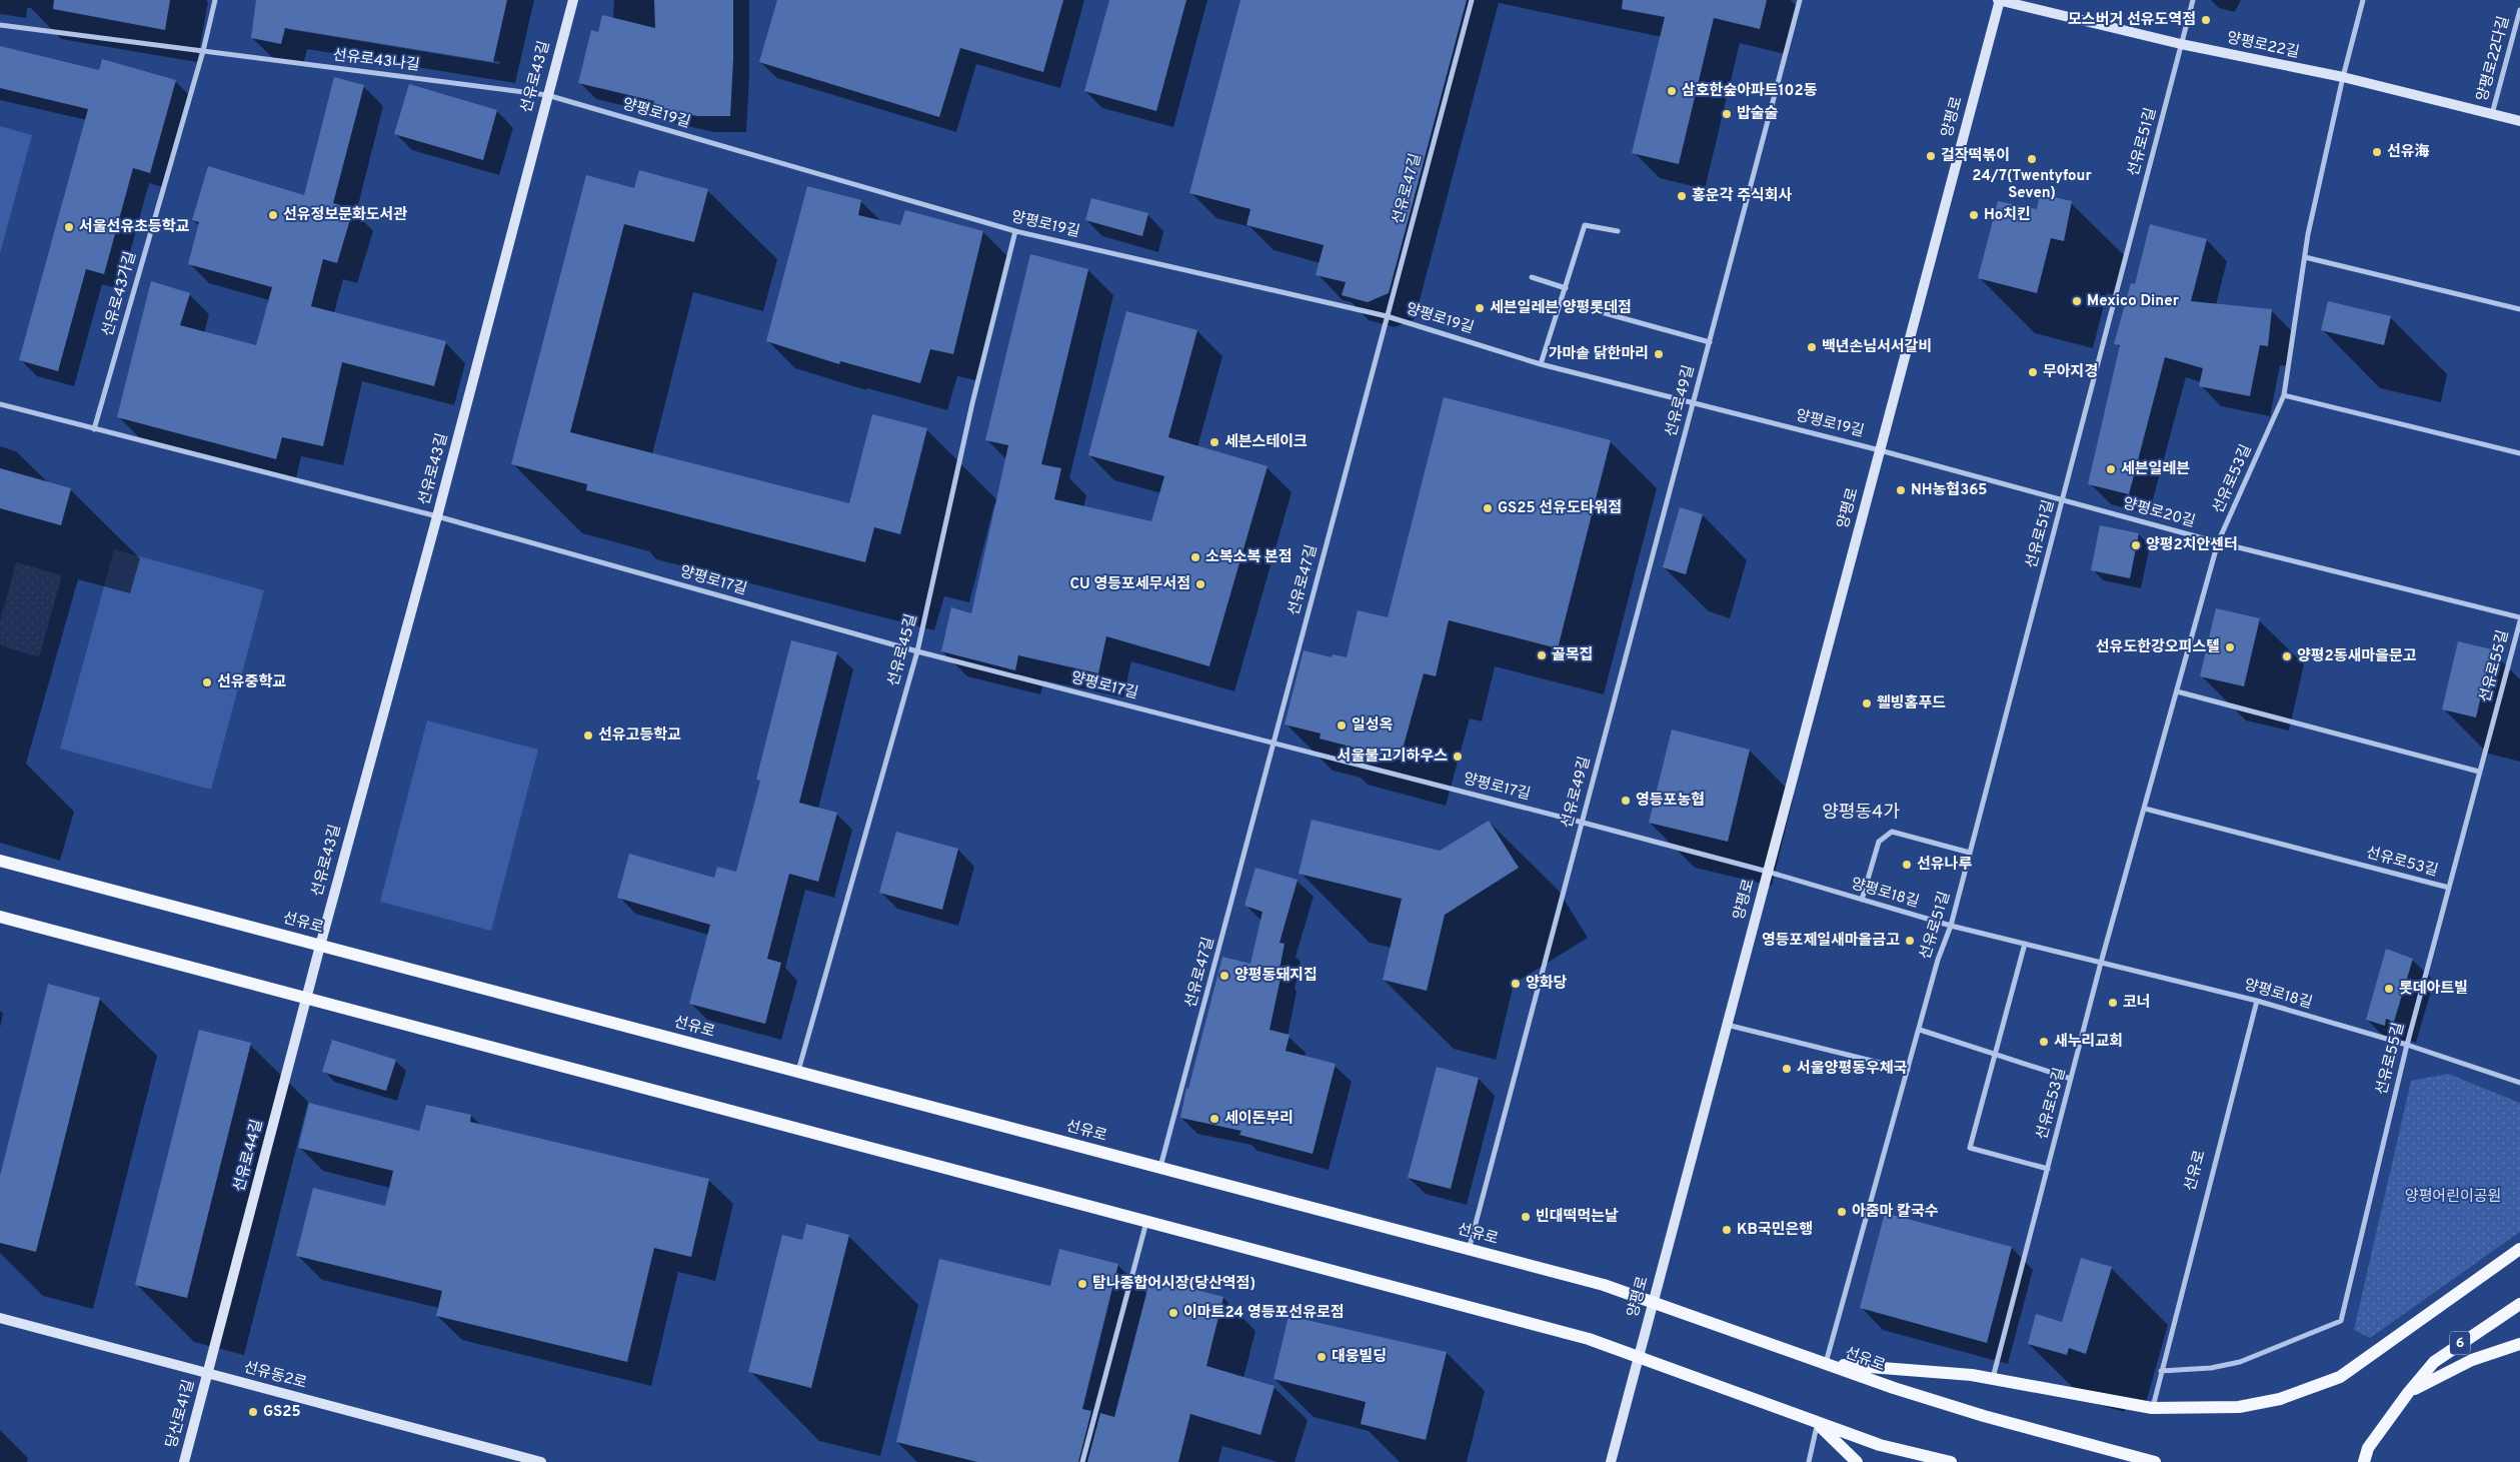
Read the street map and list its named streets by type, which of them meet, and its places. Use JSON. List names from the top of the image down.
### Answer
{
  "streets": {
    "main road": ["선유로", "6"],
    "street": [
      "양평로22길",
      "양평로22다길",
      "선유로43나길",
      "선유로43길",
      "양평로19길",
      "양평로",
      "선유로51길",
      "선유로47길",
      "선유로43가길",
      "선유로49길",
      "선유로53길",
      "양평로20길",
      "양평로17길",
      "선유로45길",
      "선유로55길",
      "양평로18길",
      "선유로44길",
      "선유동2로",
      "당산로41길"
    ]
  },
  "crossings": [
    ["양평로22길", "양평로22다길"],
    ["양평로22길", "양평로"],
    ["양평로22길", "선유로51길"],
    ["양평로22길", "선유로53길"],
    ["선유로43나길", "선유로43길"],
    ["선유로43나길", "양평로19길"],
    ["선유로43나길", "선유로43가길"],
    ["선유로43길", "양평로19길"],
    ["선유로43길", "양평로17길"],
    ["선유로43길", "선유로"],
    ["선유로43길", "선유로44길"],
    ["양평로19길", "양평로"],
    ["양평로19길", "선유로47길"],
    ["양평로19길", "선유로49길"],
    ["양평로19길", "양평로20길"],
    ["양평로19길", "선유로45길"],
    ["양평로", "양평로20길"],
    ["양평로", "양평로17길"],
    ["양평로", "양평로18길"],
    ["양평로", "선유로"],
    ["선유로51길", "양평로20길"],
    ["선유로51길", "양평로18길"],
    ["선유로51길", "선유로"],
    ["선유로47길", "양평로17길"],
    ["선유로47길", "선유로"],
    ["선유로49길", "양평로17길"],
    ["선유로49길", "선유로"],
    ["선유로53길", "양평로20길"],
    ["선유로53길", "선유로55길"],
    ["선유로53길", "양평로18길"],
    ["양평로17길", "선유로45길"],
    ["양평로17길", "양평로18길"],
    ["선유로45길", "선유로"],
    ["선유로55길", "양평로18길"],
    ["선유로55길", "선유로"],
    ["양평로18길", "선유로"],
    ["선유로", "선유로44길"],
    ["선유로44길", "선유동2로"],
    ["선유로44길", "당산로41길"],
    ["선유동2로", "당산로41길"]
  ],
  "districts": ["양평동4가"],
  "parks": ["양평어린이공원"],
  "places": [
    "모스버거 선유도역점",
    "삼호한숲아파트102동",
    "밥술술",
    "선유海",
    "걸작떡볶이",
    "24/7(Twentyfour Seven)",
    "홍운각 주식회사",
    "선유정보문화도서관",
    "Ho치킨",
    "서울선유초등학교",
    "Mexico Diner",
    "세븐일레븐 양평롯데점",
    "백년손님서서갈비",
    "가마솥 닭한마리",
    "무아지경",
    "세븐스테이크",
    "세븐일레븐",
    "NH농협365",
    "GS25 선유도타워점",
    "양평2치안센터",
    "소복소복 본점",
    "CU 영등포세무서점",
    "선유도한강오피스텔",
    "골목집",
    "양평2동새마을문고",
    "선유중학교",
    "웰빙홈푸드",
    "일성옥",
    "선유고등학교",
    "서울불고기하우스",
    "영등포농협",
    "선유나루",
    "영등포제일새마을금고",
    "양평동돼지집",
    "양화당",
    "롯데아트빌",
    "코너",
    "새누리교회",
    "서울양평동우체국",
    "세이돈부리",
    "아줌마 칼국수",
    "빈대떡먹는날",
    "KB국민은행",
    "탐나종합어시장(당산역점)",
    "이마트24 영등포선유로점",
    "대웅빌딩",
    "GS25"
  ]
}
